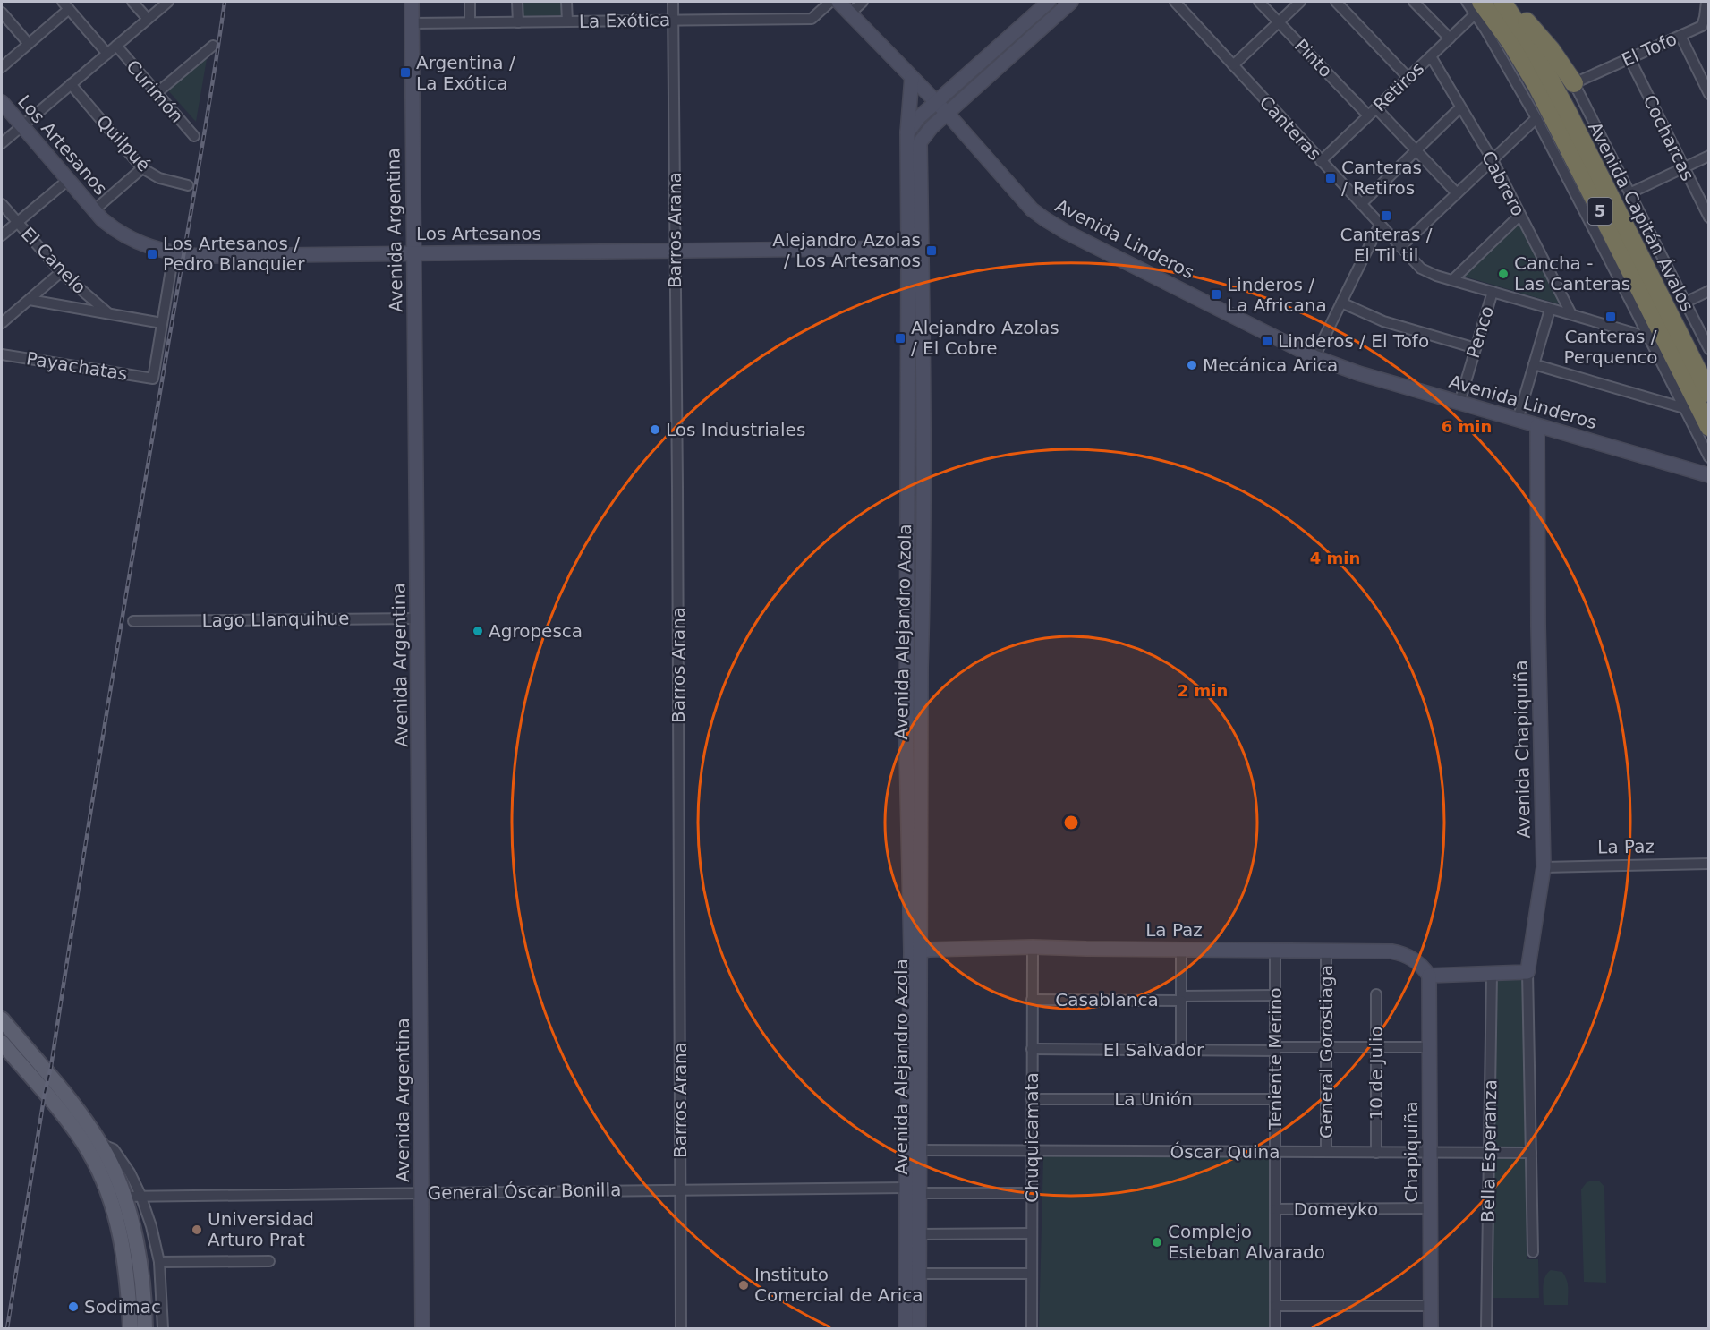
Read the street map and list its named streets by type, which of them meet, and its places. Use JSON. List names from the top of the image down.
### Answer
{
  "streets": {
    "highway": ["5", "Avenida Capitán Ávalos"],
    "street": [
      "La Exótica",
      "El Tofo",
      "Pinto",
      "Retiros",
      "Curimón",
      "Canteras",
      "Cocharcas",
      "Quilpué",
      "Los Artesanos",
      "Cabrero",
      "Avenida Argentina",
      "Barros Arana",
      "Avenida Linderos",
      "El Canelo",
      "Penco",
      "Payachatas",
      "Lago Llanquihue",
      "Avenida Alejandro Azola",
      "Avenida Chapiquiña",
      "La Paz",
      "Casablanca",
      "El Salvador",
      "General Gorostiaga",
      "Teniente Merino",
      "10 de Julio",
      "La Unión",
      "Chuquicamata",
      "Bella Esperanza",
      "Óscar Quina",
      "Chapiquiña",
      "General Óscar Bonilla",
      "Domeyko"
    ]
  },
  "crossings": [
    ["La Exótica", "Avenida Argentina"],
    ["La Exótica", "Barros Arana"],
    ["El Tofo", "Cocharcas"],
    ["El Tofo", "Avenida Capitán Ávalos"],
    ["Pinto", "Retiros"],
    ["Retiros", "Canteras"],
    ["Retiros", "Cabrero"],
    ["Retiros", "Avenida Capitán Ávalos"],
    ["Canteras", "Cabrero"],
    ["Canteras", "Avenida Capitán Ávalos"],
    ["Canteras", "Penco"],
    ["Los Artesanos", "Avenida Argentina"],
    ["Los Artesanos", "Barros Arana"],
    ["Los Artesanos", "Avenida Alejandro Azola"],
    ["Avenida Argentina", "Lago Llanquihue"],
    ["Avenida Argentina", "General Óscar Bonilla"],
    ["Barros Arana", "General Óscar Bonilla"],
    ["Avenida Linderos", "Penco"],
    ["Avenida Linderos", "Avenida Alejandro Azola"],
    ["Avenida Linderos", "Avenida Chapiquiña"],
    ["El Canelo", "Payachatas"],
    ["Avenida Alejandro Azola", "La Paz"],
    ["Avenida Alejandro Azola", "Óscar Quina"],
    ["Avenida Alejandro Azola", "General Óscar Bonilla"],
    ["Avenida Chapiquiña", "La Paz"],
    ["La Paz", "General Gorostiaga"],
    ["La Paz", "Teniente Merino"],
    ["La Paz", "Chuquicamata"],
    ["La Paz", "Chapiquiña"],
    ["Casablanca", "Teniente Merino"],
    ["Casablanca", "Chuquicamata"],
    ["El Salvador", "General Gorostiaga"],
    ["El Salvador", "Teniente Merino"],
    ["El Salvador", "10 de Julio"],
    ["El Salvador", "Chuquicamata"],
    ["El Salvador", "Chapiquiña"],
    ["General Gorostiaga", "Óscar Quina"],
    ["Teniente Merino", "La Unión"],
    ["Teniente Merino", "Óscar Quina"],
    ["Teniente Merino", "Domeyko"],
    ["10 de Julio", "Óscar Quina"],
    ["La Unión", "Chuquicamata"],
    ["Chuquicamata", "Óscar Quina"],
    ["Chuquicamata", "General Óscar Bonilla"],
    ["Bella Esperanza", "Óscar Quina"],
    ["Óscar Quina", "Chapiquiña"],
    ["Chapiquiña", "Domeyko"]
  ],
  "places": {
    "transit": [
      "Argentina / La Exótica",
      "Canteras / Retiros",
      "Canteras / El Til til",
      "Alejandro Azolas / Los Artesanos",
      "Los Artesanos / Pedro Blanquier",
      "Linderos / La Africana",
      "Canteras / Perquenco",
      "Alejandro Azolas / El Cobre",
      "Linderos / El Tofo"
    ],
    "other": [
      "Cancha - Las Canteras",
      "Mecánica Arica",
      "Los Industriales",
      "Agropesca",
      "Universidad Arturo Prat",
      "Complejo Esteban Alvarado",
      "Instituto Comercial de Arica",
      "Sodimac"
    ]
  },
  "rings": ["6 min", "4 min", "2 min"]
}
